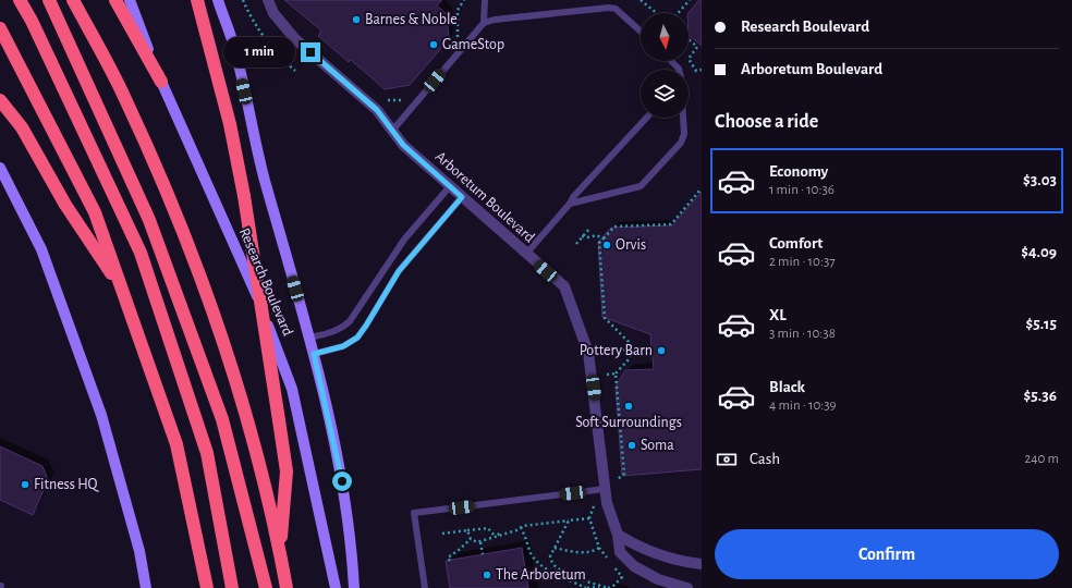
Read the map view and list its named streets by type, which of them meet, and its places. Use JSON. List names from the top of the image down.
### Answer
{
  "streets": {
    "main road": ["Research Boulevard"],
    "street": ["Arboretum Boulevard"]
  },
  "places": [
    "Barnes & Noble",
    "GameStop",
    "Orvis",
    "Pottery Barn",
    "Soft Surroundings",
    "Soma",
    "Fitness HQ",
    "The Arboretum"
  ],
  "north": "bottom",
  "page": {
    "banner": ["Research Boulevard", "Arboretum Boulevard"],
    "bubble": "1 min",
    "heading": "Choose a ride",
    "list": [
      {
        "name": "Economy",
        "note": "1 min · 10:36",
        "value": "$3.03"
      },
      {
        "name": "Comfort",
        "note": "2 min · 10:37",
        "value": "$4.09"
      },
      {
        "name": "XL",
        "note": "3 min · 10:38",
        "value": "$5.15"
      },
      {
        "name": "Black",
        "note": "4 min · 10:39",
        "value": "$5.36"
      }
    ],
    "pay": ["Cash", "240 m"],
    "buttons": "Confirm"
  }
}
